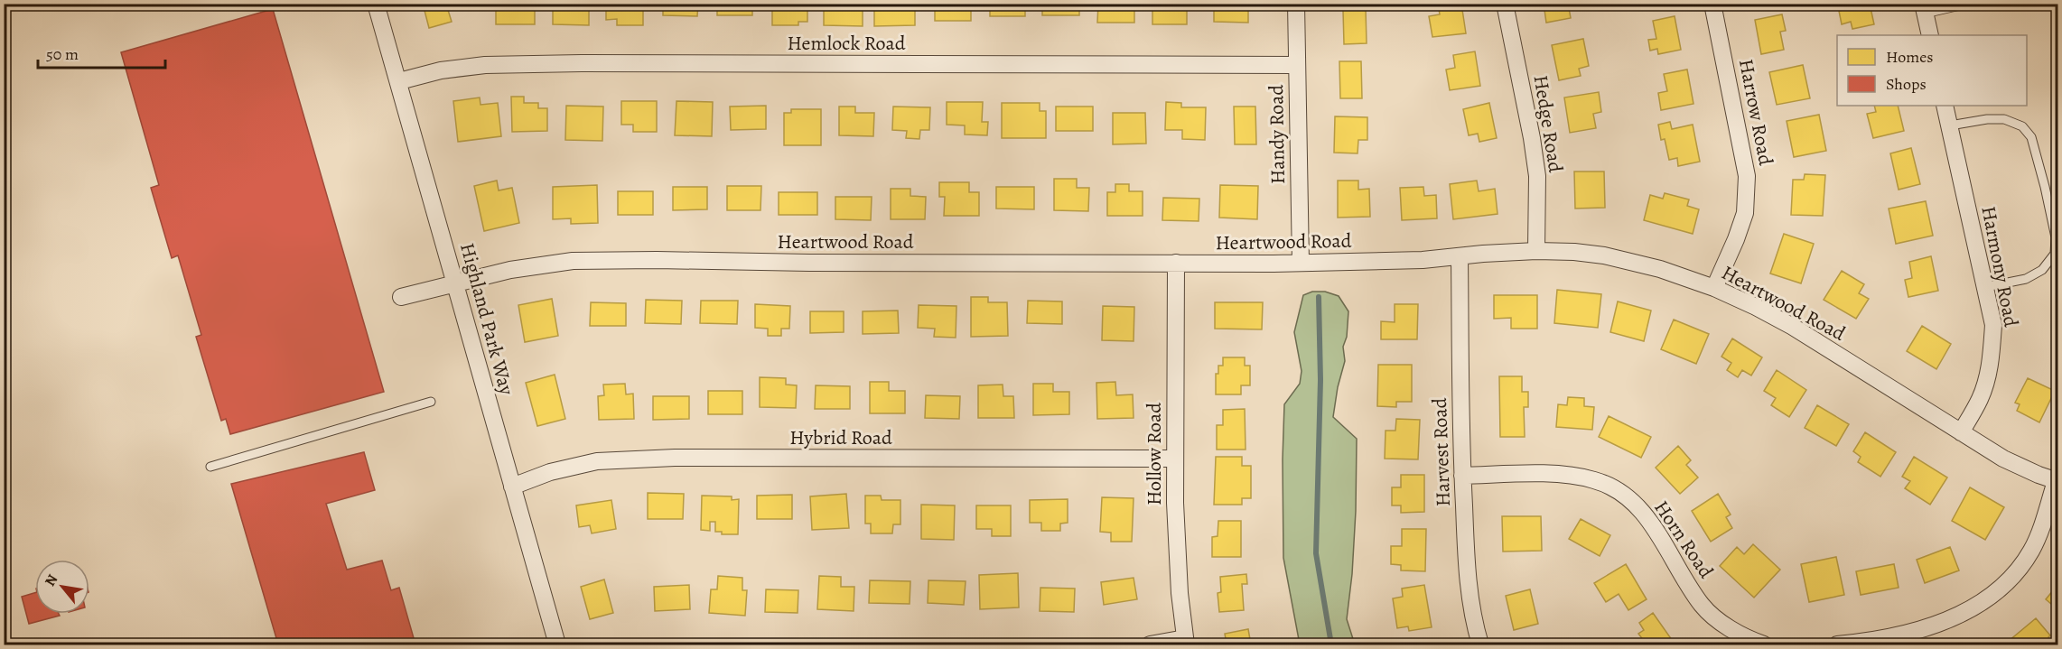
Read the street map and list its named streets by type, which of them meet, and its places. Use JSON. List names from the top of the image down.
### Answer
{
  "streets": {
    "street": [
      "Hemlock Road",
      "Harrow Road",
      "Hedge Road",
      "Handy Road",
      "Heartwood Road",
      "Harmony Road",
      "Highland Park Way",
      "Hybrid Road",
      "Harvest Road",
      "Hollow Road",
      "Horn Road"
    ]
  },
  "crossings": [
    ["Hemlock Road", "Handy Road"],
    ["Hemlock Road", "Highland Park Way"],
    ["Harrow Road", "Heartwood Road"],
    ["Hedge Road", "Heartwood Road"],
    ["Handy Road", "Heartwood Road"],
    ["Heartwood Road", "Harmony Road"],
    ["Heartwood Road", "Highland Park Way"],
    ["Heartwood Road", "Harvest Road"],
    ["Heartwood Road", "Hollow Road"],
    ["Highland Park Way", "Hybrid Road"],
    ["Hybrid Road", "Hollow Road"],
    ["Harvest Road", "Horn Road"]
  ],
  "legend": ["Homes", "Shops"],
  "scale_bar": "50 m",
  "north": "top left"
}
